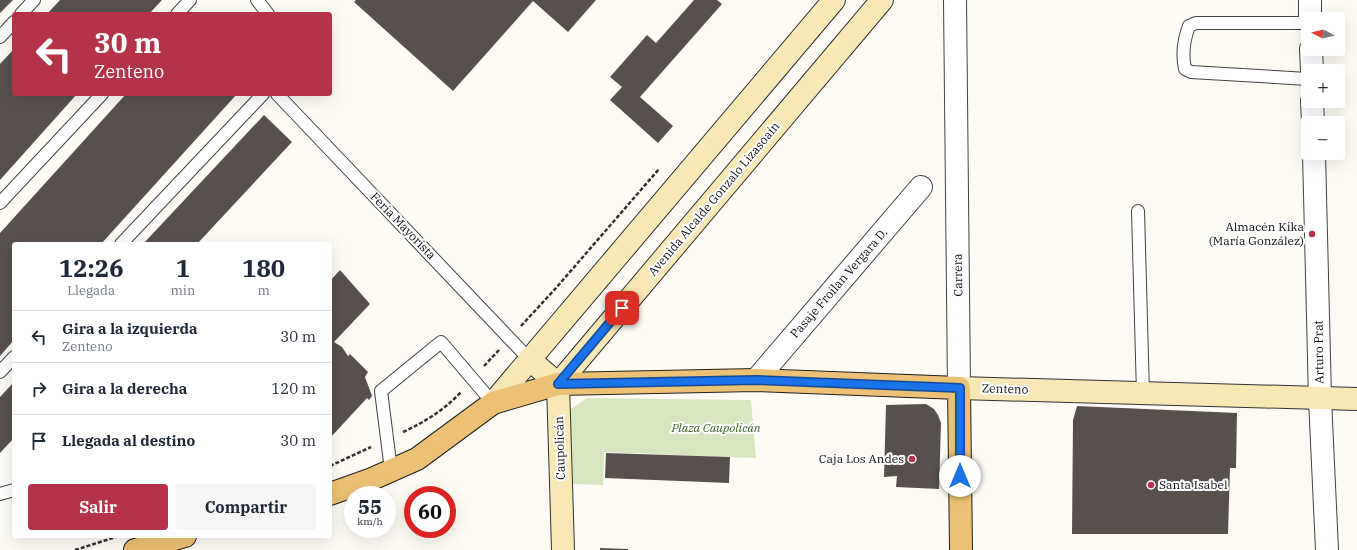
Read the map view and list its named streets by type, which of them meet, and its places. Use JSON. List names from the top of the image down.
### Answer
{
  "streets": {
    "main road": [
      "Avenida Alcalde Gonzalo Lizasoaín",
      "Carrera",
      "Zenteno",
      "Caupolicán"
    ],
    "street": ["Pasaje Froilan Vergara D.", "Arturo Prat"],
    "lane": ["Feria Mayorista"]
  },
  "crossings": [
    ["Avenida Alcalde Gonzalo Lizasoaín", "Zenteno"],
    ["Avenida Alcalde Gonzalo Lizasoaín", "Caupolicán"],
    ["Carrera", "Zenteno"],
    ["Pasaje Froilan Vergara D.", "Zenteno"],
    ["Arturo Prat", "Zenteno"],
    ["Zenteno", "Caupolicán"]
  ],
  "parks": ["Plaza Caupolicán"],
  "places": ["Almacén Kika (María González)", "Caja Los Andes", "Santa Isabel"],
  "north": "left",
  "page": {
    "map_buttons": ["+", "−"],
    "turn": ["30 m", "Zenteno"],
    "eta": [
      "12:26",
      "Llegada",
      "1",
      "min",
      "180",
      "m"
    ],
    "list": [
      {
        "name": "Gira a la izquierda",
        "note": "Zenteno",
        "value": "30 m"
      },
      {
        "name": "Gira a la derecha",
        "value": "120 m"
      },
      {
        "name": "Llegada al destino",
        "value": "30 m"
      }
    ],
    "buttons": ["Salir", "Compartir"],
    "speed": "55 km/h",
    "limit": "60"
  }
}
